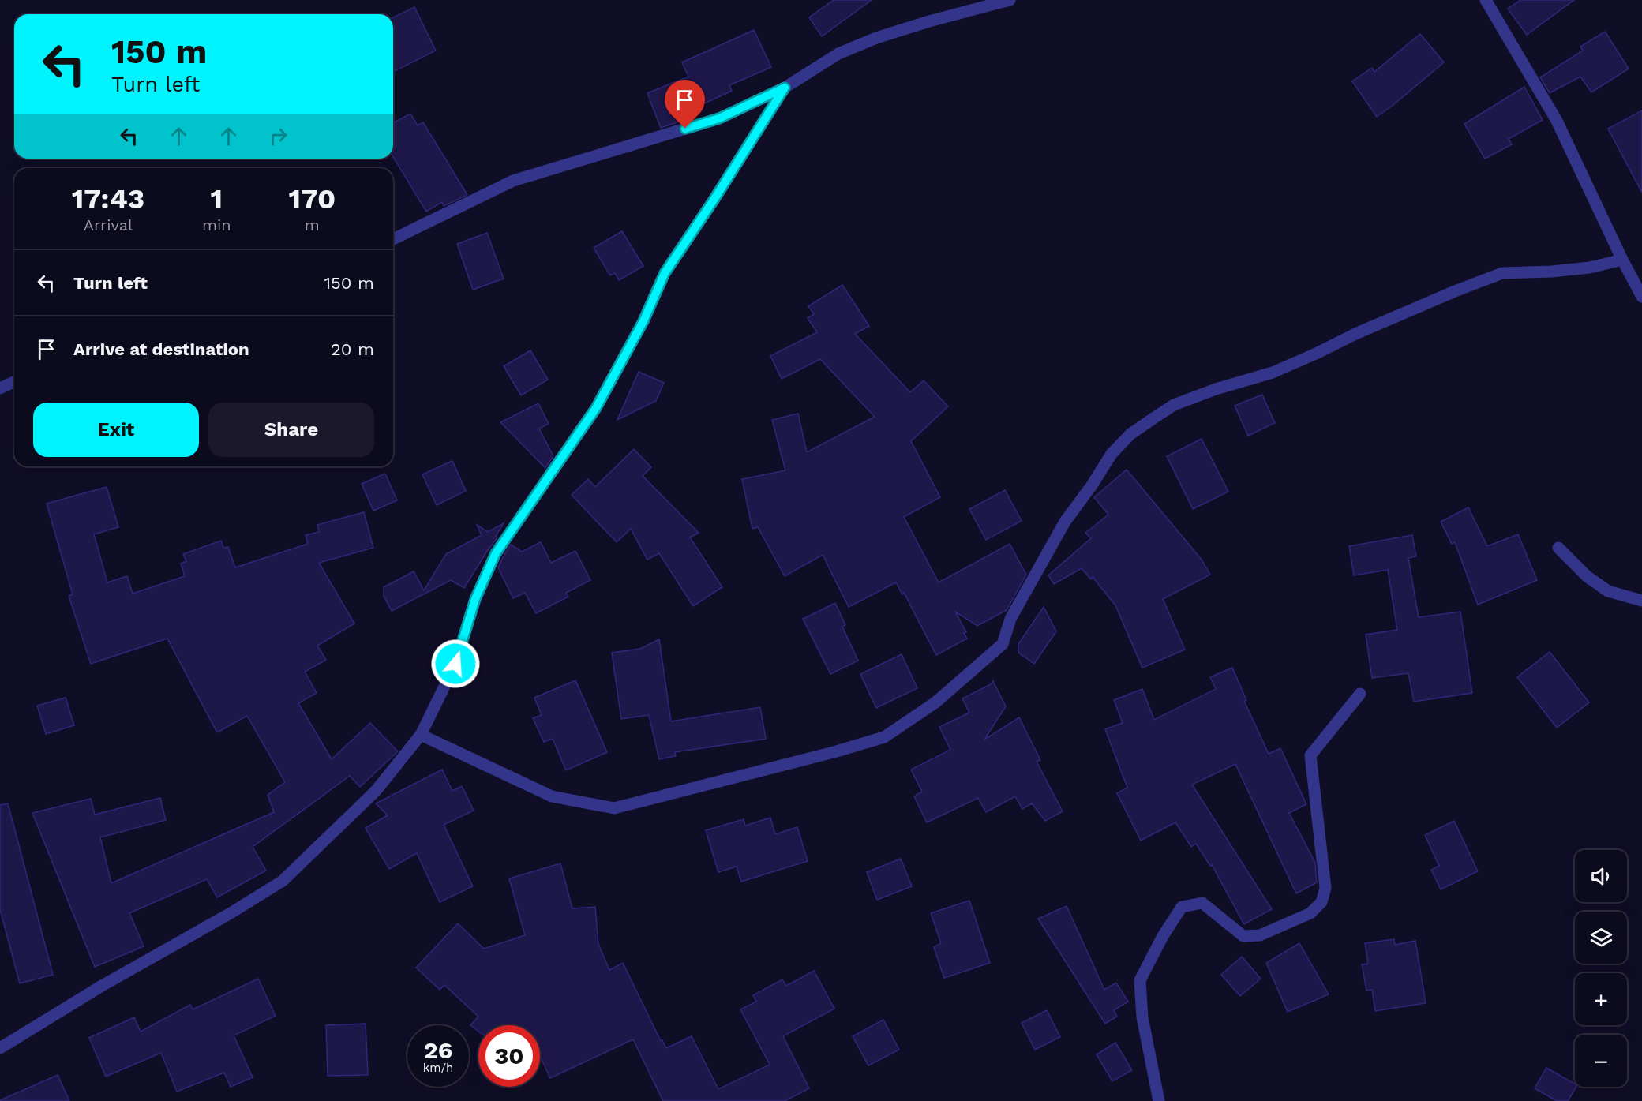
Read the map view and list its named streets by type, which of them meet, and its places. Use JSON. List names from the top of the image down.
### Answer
{
  "page": {
    "turn": ["150 m", "Turn left"],
    "eta": [
      "17:43",
      "Arrival",
      "1",
      "min",
      "170",
      "m"
    ],
    "list": [
      {
        "name": "Turn left",
        "value": "150 m"
      },
      {
        "name": "Arrive at destination",
        "value": "20 m"
      }
    ],
    "buttons": ["Exit", "Share"],
    "map_buttons": ["+", "−"],
    "speed": "26 km/h",
    "limit": "30"
  }
}
